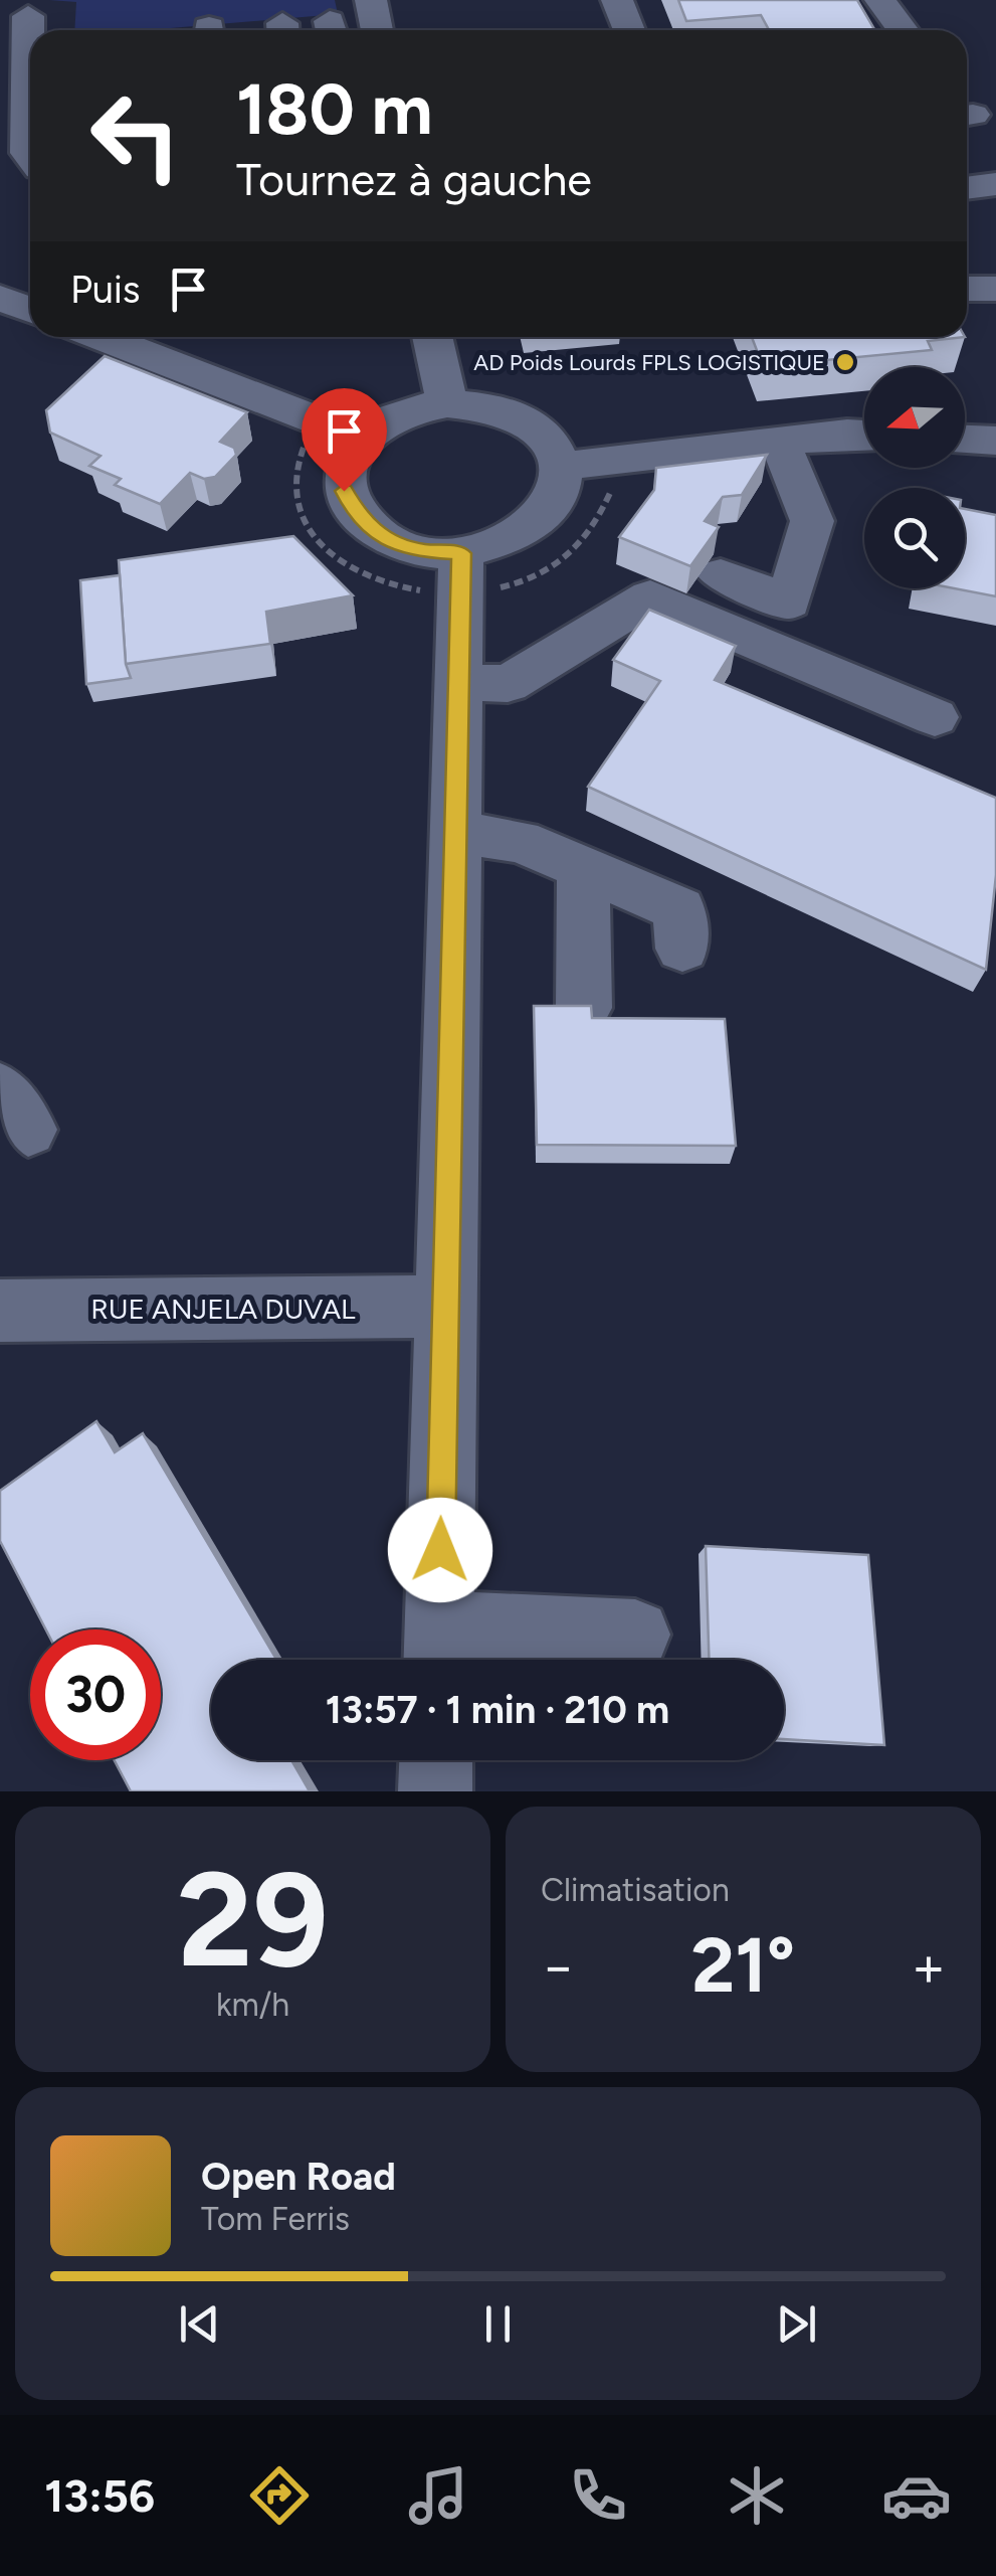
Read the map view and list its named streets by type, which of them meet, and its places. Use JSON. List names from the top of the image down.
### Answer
{
  "streets": {
    "street": ["RUE ANJELA DUVAL"]
  },
  "places": ["AD Poids Lourds FPLS LOGISTIQUE"],
  "north": "left",
  "page": {
    "turn": ["180 m", "Tournez à gauche"],
    "then": "Puis",
    "limit": "30",
    "trip": "13:57 · 1 min · 210 m",
    "tile": [
      ["29", "km/h"],
      "Climatisation"
    ],
    "heat": ["−", "21°", "+"],
    "song": ["Open Road", "Tom Ferris"],
    "tabs": "13:56"
  }
}
